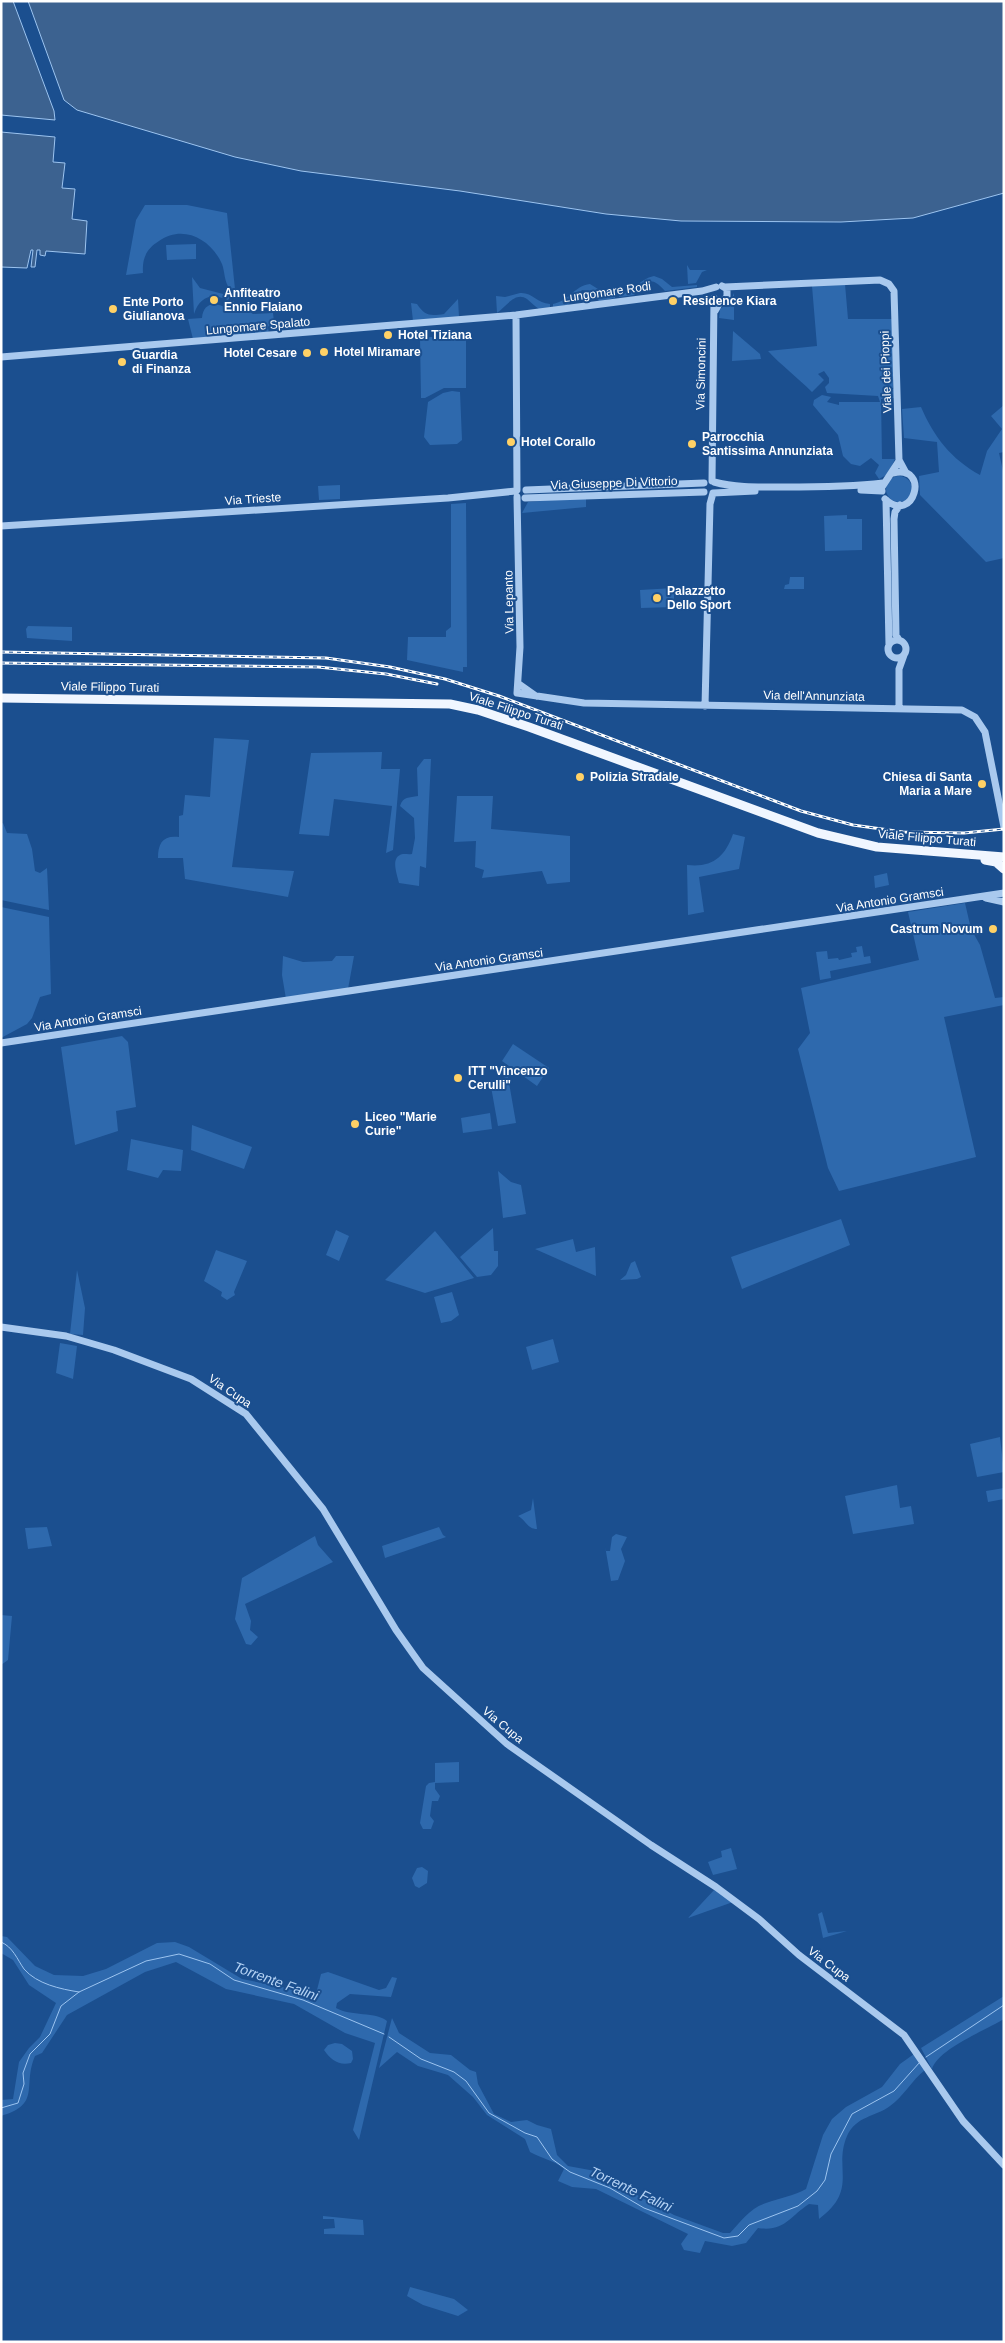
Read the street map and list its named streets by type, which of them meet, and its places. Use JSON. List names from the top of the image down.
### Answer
{
  "streets": {
    "main road": ["Viale Filippo Turati"],
    "street": [
      "Lungomare Rodi",
      "Lungomare Spalato",
      "Viale dei Pioppi",
      "Via Simoncini",
      "Via Giuseppe Di Vittorio",
      "Via Trieste",
      "Via Lepanto",
      "Via dell'Annunziata",
      "Via Antonio Gramsci",
      "Via Cupa"
    ]
  },
  "crossings": [
    ["Lungomare Rodi", "Lungomare Spalato"],
    ["Lungomare Rodi", "Viale dei Pioppi"],
    ["Lungomare Rodi", "Via Simoncini"],
    ["Lungomare Rodi", "Via Lepanto"],
    ["Lungomare Spalato", "Via Lepanto"],
    ["Via Simoncini", "Via Giuseppe Di Vittorio"],
    ["Via Giuseppe Di Vittorio", "Via Trieste"],
    ["Via Giuseppe Di Vittorio", "Via Lepanto"],
    ["Via Trieste", "Via Lepanto"],
    ["Via Lepanto", "Via dell'Annunziata"]
  ],
  "water": ["Torrente Falini"],
  "places": [
    "Anfiteatro Ennio Flaiano",
    "Residence Kiara",
    "Ente Porto Giulianova",
    "Hotel Tiziana",
    "Hotel Miramare",
    "Hotel Cesare",
    "Guardia di Finanza",
    "Hotel Corallo",
    "Parrocchia Santissima Annunziata",
    "Palazzetto Dello Sport",
    "Polizia Stradale",
    "Chiesa di Santa Maria a Mare",
    "Castrum Novum",
    "ITT \"Vincenzo Cerulli\"",
    "Liceo \"Marie Curie\""
  ]
}
